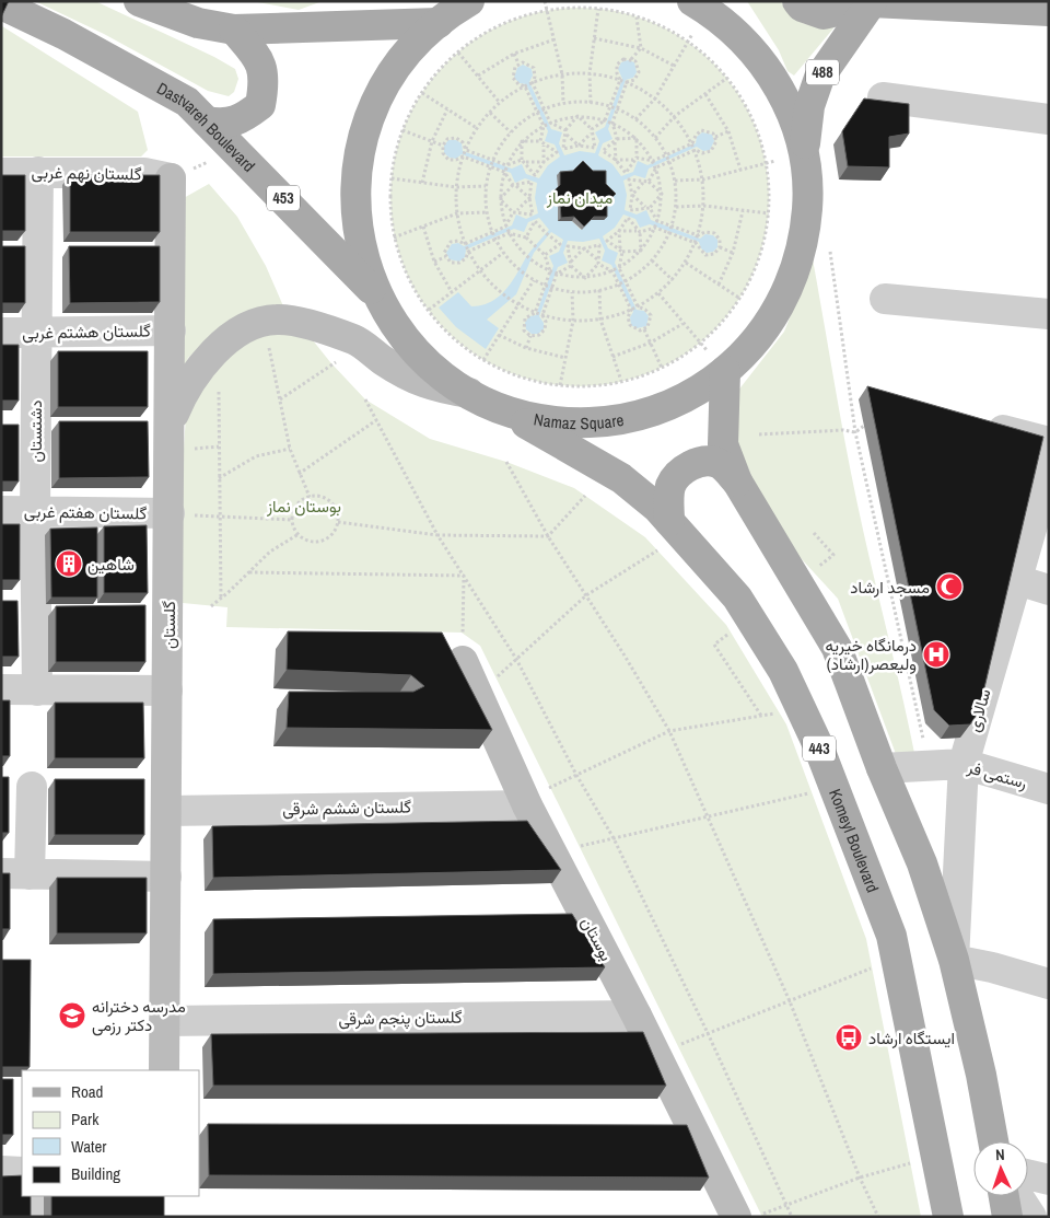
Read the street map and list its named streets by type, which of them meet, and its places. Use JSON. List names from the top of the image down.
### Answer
{
  "streets": {
    "main road": [
      "488",
      "Dastvareh Boulevard",
      "453",
      "Namaz Square",
      "443",
      "Komeyl Boulevard"
    ],
    "street": [
      "گلستان نهم غربی",
      "گلستان هشتم غربی",
      "دشتستان",
      "گلستان هفتم غربی",
      "گلستان",
      "سالاری",
      "رستمی فر",
      "گلستان ششم شرقی",
      "بوستان",
      "گلستان پنجم شرقی"
    ]
  },
  "crossings": [
    ["488", "Namaz Square"],
    ["Dastvareh Boulevard", "Namaz Square"],
    ["گلستان نهم غربی", "دشتستان"],
    ["گلستان نهم غربی", "گلستان"],
    ["گلستان هشتم غربی", "دشتستان"],
    ["گلستان هشتم غربی", "گلستان"],
    ["Namaz Square", "Komeyl Boulevard"],
    ["دشتستان", "گلستان هفتم غربی"],
    ["گلستان هفتم غربی", "گلستان"],
    ["گلستان", "گلستان ششم شرقی"],
    ["گلستان", "گلستان پنجم شرقی"],
    ["سالاری", "رستمی فر"],
    ["گلستان ششم شرقی", "بوستان"],
    ["بوستان", "گلستان پنجم شرقی"]
  ],
  "parks": ["میدان نماز", "بوستان نماز"],
  "places": {
    "building": ["شاهین"],
    "mosque": ["مسجد ارشاد"],
    "hospital": ["درمانگاه خیریه ولیعصر(ارشاد)"],
    "school or university": ["مدرسه دخترانه دکتر رزمی"],
    "bus stop": ["ایستگاه ارشاد"]
  },
  "legend": [
    "Road",
    "Park",
    "Water",
    "Building"
  ],
  "north": "top"
}
